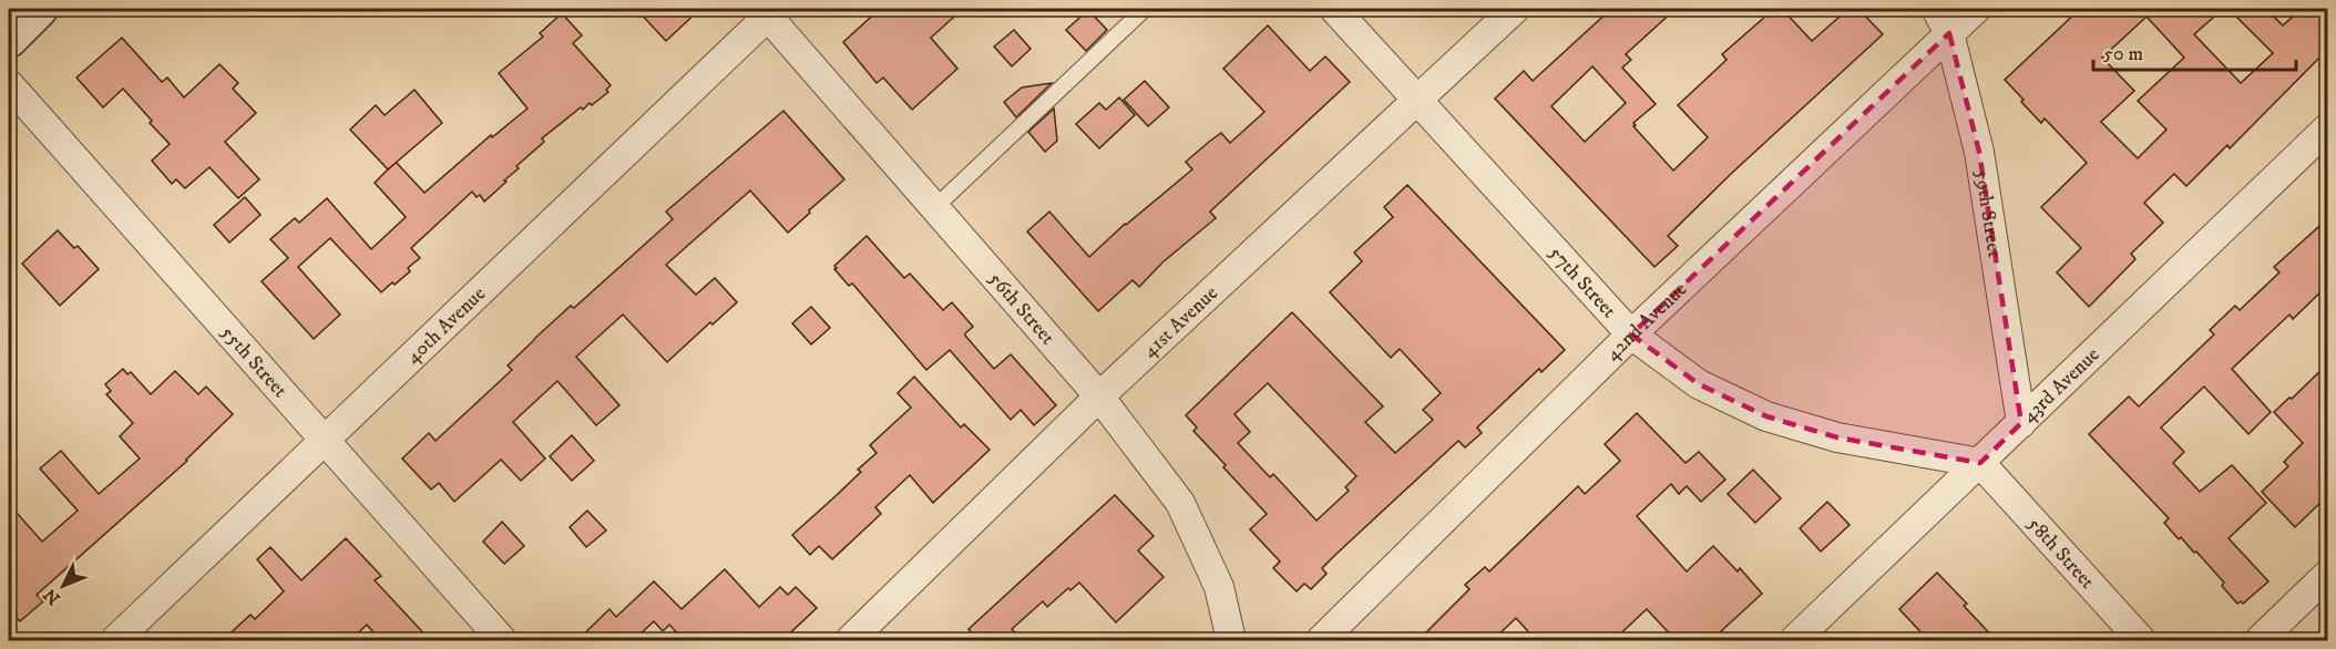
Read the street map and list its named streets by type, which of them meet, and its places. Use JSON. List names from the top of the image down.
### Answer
{
  "streets": {
    "street": [
      "59th Street",
      "57th Street",
      "56th Street",
      "42nd Avenue",
      "41st Avenue",
      "40th Avenue",
      "55th Street",
      "43rd Avenue",
      "58th Street"
    ]
  },
  "crossings": [
    ["59th Street", "42nd Avenue"],
    ["59th Street", "43rd Avenue"],
    ["57th Street", "42nd Avenue"],
    ["57th Street", "41st Avenue"],
    ["57th Street", "43rd Avenue"],
    ["57th Street", "58th Street"],
    ["56th Street", "41st Avenue"],
    ["56th Street", "40th Avenue"],
    ["40th Avenue", "55th Street"],
    ["43rd Avenue", "58th Street"]
  ],
  "scale_bar": "50 m",
  "north": "bottom left"
}
